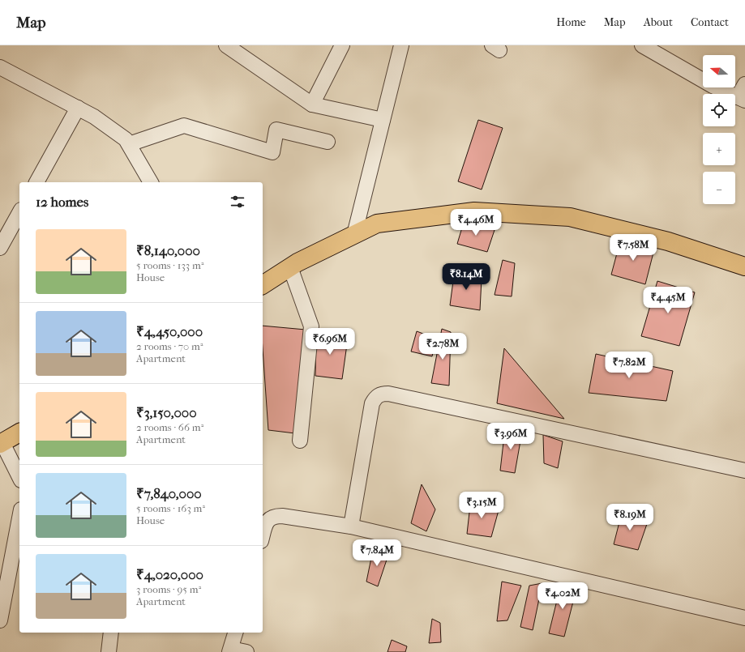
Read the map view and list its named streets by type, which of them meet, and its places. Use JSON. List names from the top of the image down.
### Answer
{
  "north": "left",
  "page": {
    "header": "Map",
    "nav": [
      "Home",
      "Map",
      "About",
      "Contact"
    ],
    "map_buttons": ["+", "−"],
    "heading": "12 homes",
    "price": [
      "₹4.46M",
      "₹7.58M",
      "₹8.14M",
      "₹4.45M",
      "₹6.96M",
      "₹2.78M",
      "₹7.82M",
      "₹3.96M",
      "₹3.15M",
      "₹8.19M",
      "₹7.84M",
      "₹4.02M"
    ],
    "list": [
      {
        "name": "₹8,140,000",
        "note": "5 rooms · 133 m² · House"
      },
      {
        "name": "₹4,450,000",
        "note": "2 rooms · 70 m² · Apartment"
      },
      {
        "name": "₹3,150,000",
        "note": "2 rooms · 66 m² · Apartment"
      },
      {
        "name": "₹7,840,000",
        "note": "5 rooms · 163 m² · House"
      },
      {
        "name": "₹4,020,000",
        "note": "3 rooms · 95 m² · Apartment"
      }
    ]
  }
}
